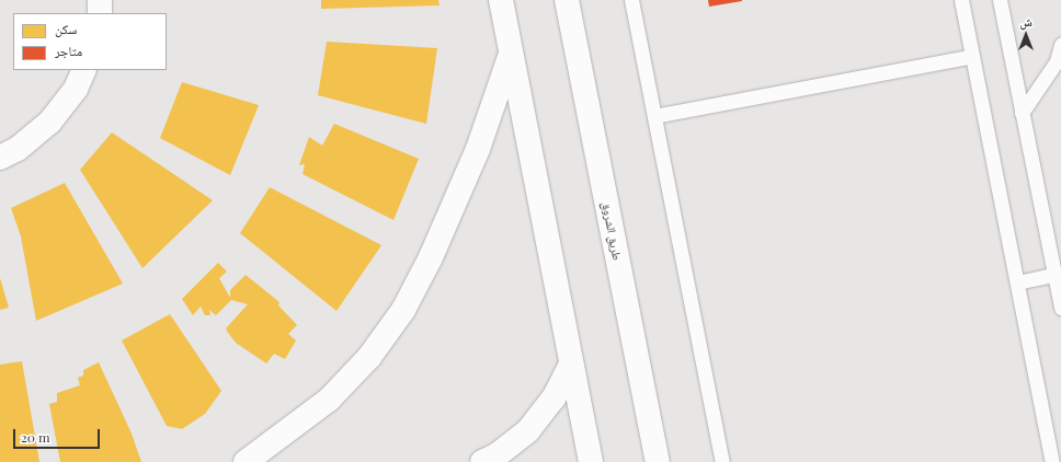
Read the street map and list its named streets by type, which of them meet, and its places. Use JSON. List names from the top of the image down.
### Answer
{
  "streets": {
    "street": ["طريق الشروق"]
  },
  "legend": ["سكن", "متاجر"],
  "scale_bar": "20 m",
  "north": "top"
}
